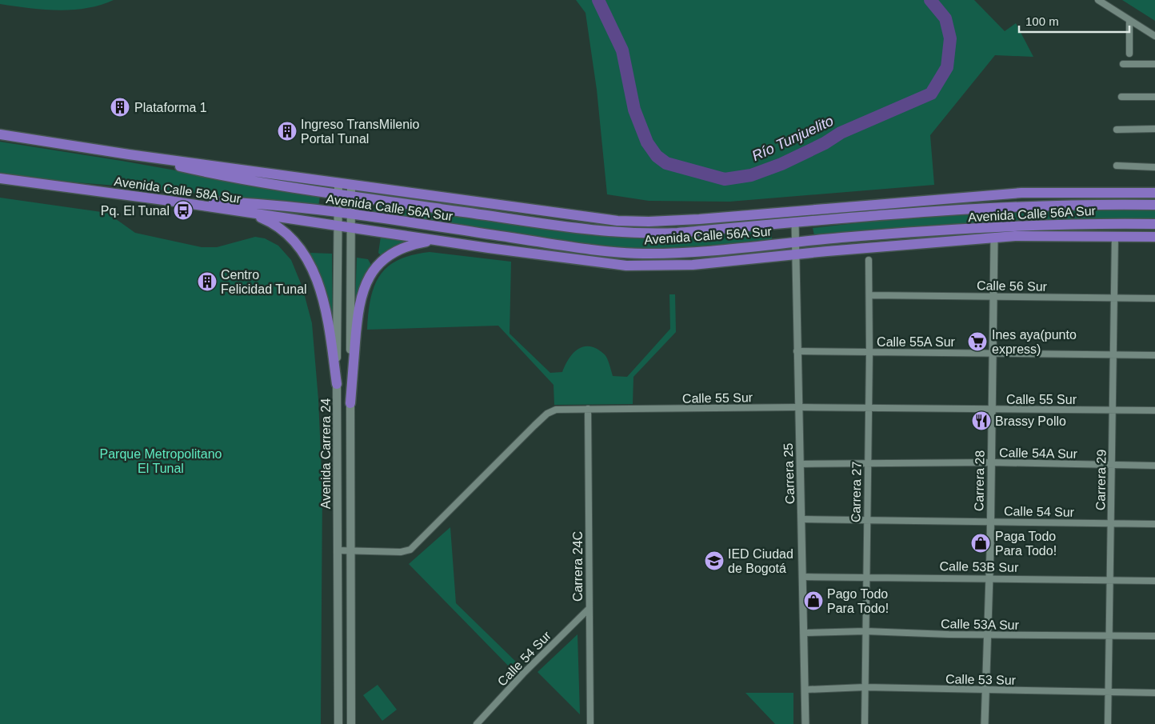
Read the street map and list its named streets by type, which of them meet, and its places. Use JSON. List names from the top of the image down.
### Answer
{
  "streets": {
    "highway": ["Avenida Calle 58A Sur", "Avenida Calle 56A Sur"],
    "main road": ["Avenida Carrera 24"],
    "street": [
      "Calle 56 Sur",
      "Calle 55A Sur",
      "Calle 55 Sur",
      "Calle 54A Sur",
      "Carrera 25",
      "Carrera 29",
      "Carrera 28",
      "Carrera 27",
      "Calle 54 Sur",
      "Carrera 24C",
      "Calle 53B Sur",
      "Calle 53A Sur",
      "Calle 53 Sur"
    ]
  },
  "crossings": [
    ["Avenida Calle 58A Sur", "Avenida Calle 56A Sur"],
    ["Avenida Calle 58A Sur", "Avenida Carrera 24"],
    ["Avenida Calle 56A Sur", "Avenida Carrera 24"],
    ["Avenida Calle 56A Sur", "Carrera 25"],
    ["Avenida Calle 56A Sur", "Carrera 29"],
    ["Avenida Calle 56A Sur", "Carrera 28"],
    ["Calle 56 Sur", "Carrera 29"],
    ["Calle 56 Sur", "Carrera 28"],
    ["Calle 56 Sur", "Carrera 27"],
    ["Calle 55A Sur", "Carrera 25"],
    ["Calle 55A Sur", "Carrera 29"],
    ["Calle 55A Sur", "Carrera 28"],
    ["Calle 55A Sur", "Carrera 27"],
    ["Calle 55 Sur", "Avenida Carrera 24"],
    ["Calle 55 Sur", "Carrera 25"],
    ["Calle 55 Sur", "Carrera 29"],
    ["Calle 55 Sur", "Carrera 28"],
    ["Calle 55 Sur", "Carrera 27"],
    ["Calle 55 Sur", "Carrera 24C"],
    ["Calle 54A Sur", "Carrera 25"],
    ["Calle 54A Sur", "Carrera 29"],
    ["Calle 54A Sur", "Carrera 28"],
    ["Calle 54A Sur", "Carrera 27"],
    ["Carrera 25", "Calle 54 Sur"],
    ["Carrera 25", "Calle 53B Sur"],
    ["Carrera 25", "Calle 53A Sur"],
    ["Carrera 25", "Calle 53 Sur"],
    ["Carrera 29", "Calle 54 Sur"],
    ["Carrera 29", "Calle 53B Sur"],
    ["Carrera 29", "Calle 53A Sur"],
    ["Carrera 29", "Calle 53 Sur"],
    ["Carrera 28", "Calle 54 Sur"],
    ["Carrera 28", "Calle 53B Sur"],
    ["Carrera 28", "Calle 53A Sur"],
    ["Carrera 28", "Calle 53 Sur"],
    ["Carrera 27", "Calle 54 Sur"],
    ["Carrera 27", "Calle 53B Sur"],
    ["Carrera 27", "Calle 53A Sur"],
    ["Carrera 27", "Calle 53 Sur"],
    ["Calle 54 Sur", "Carrera 24C"]
  ],
  "water": ["Río Tunjuelito"],
  "parks": ["Parque Metropolitano El Tunal"],
  "places": {
    "building": ["Plataforma 1", "Ingreso TransMilenio Portal Tunal", "Centro Felicidad Tunal"],
    "bus stop": ["Pq. El Tunal"],
    "supermarket": ["Ines aya(punto express)"],
    "restaurant": ["Brassy Pollo"],
    "shop": ["Paga Todo Para Todo!", "Pago Todo Para Todo!"],
    "school or university": ["IED Ciudad de Bogotá"]
  },
  "scale_bar": "100 m"
}
